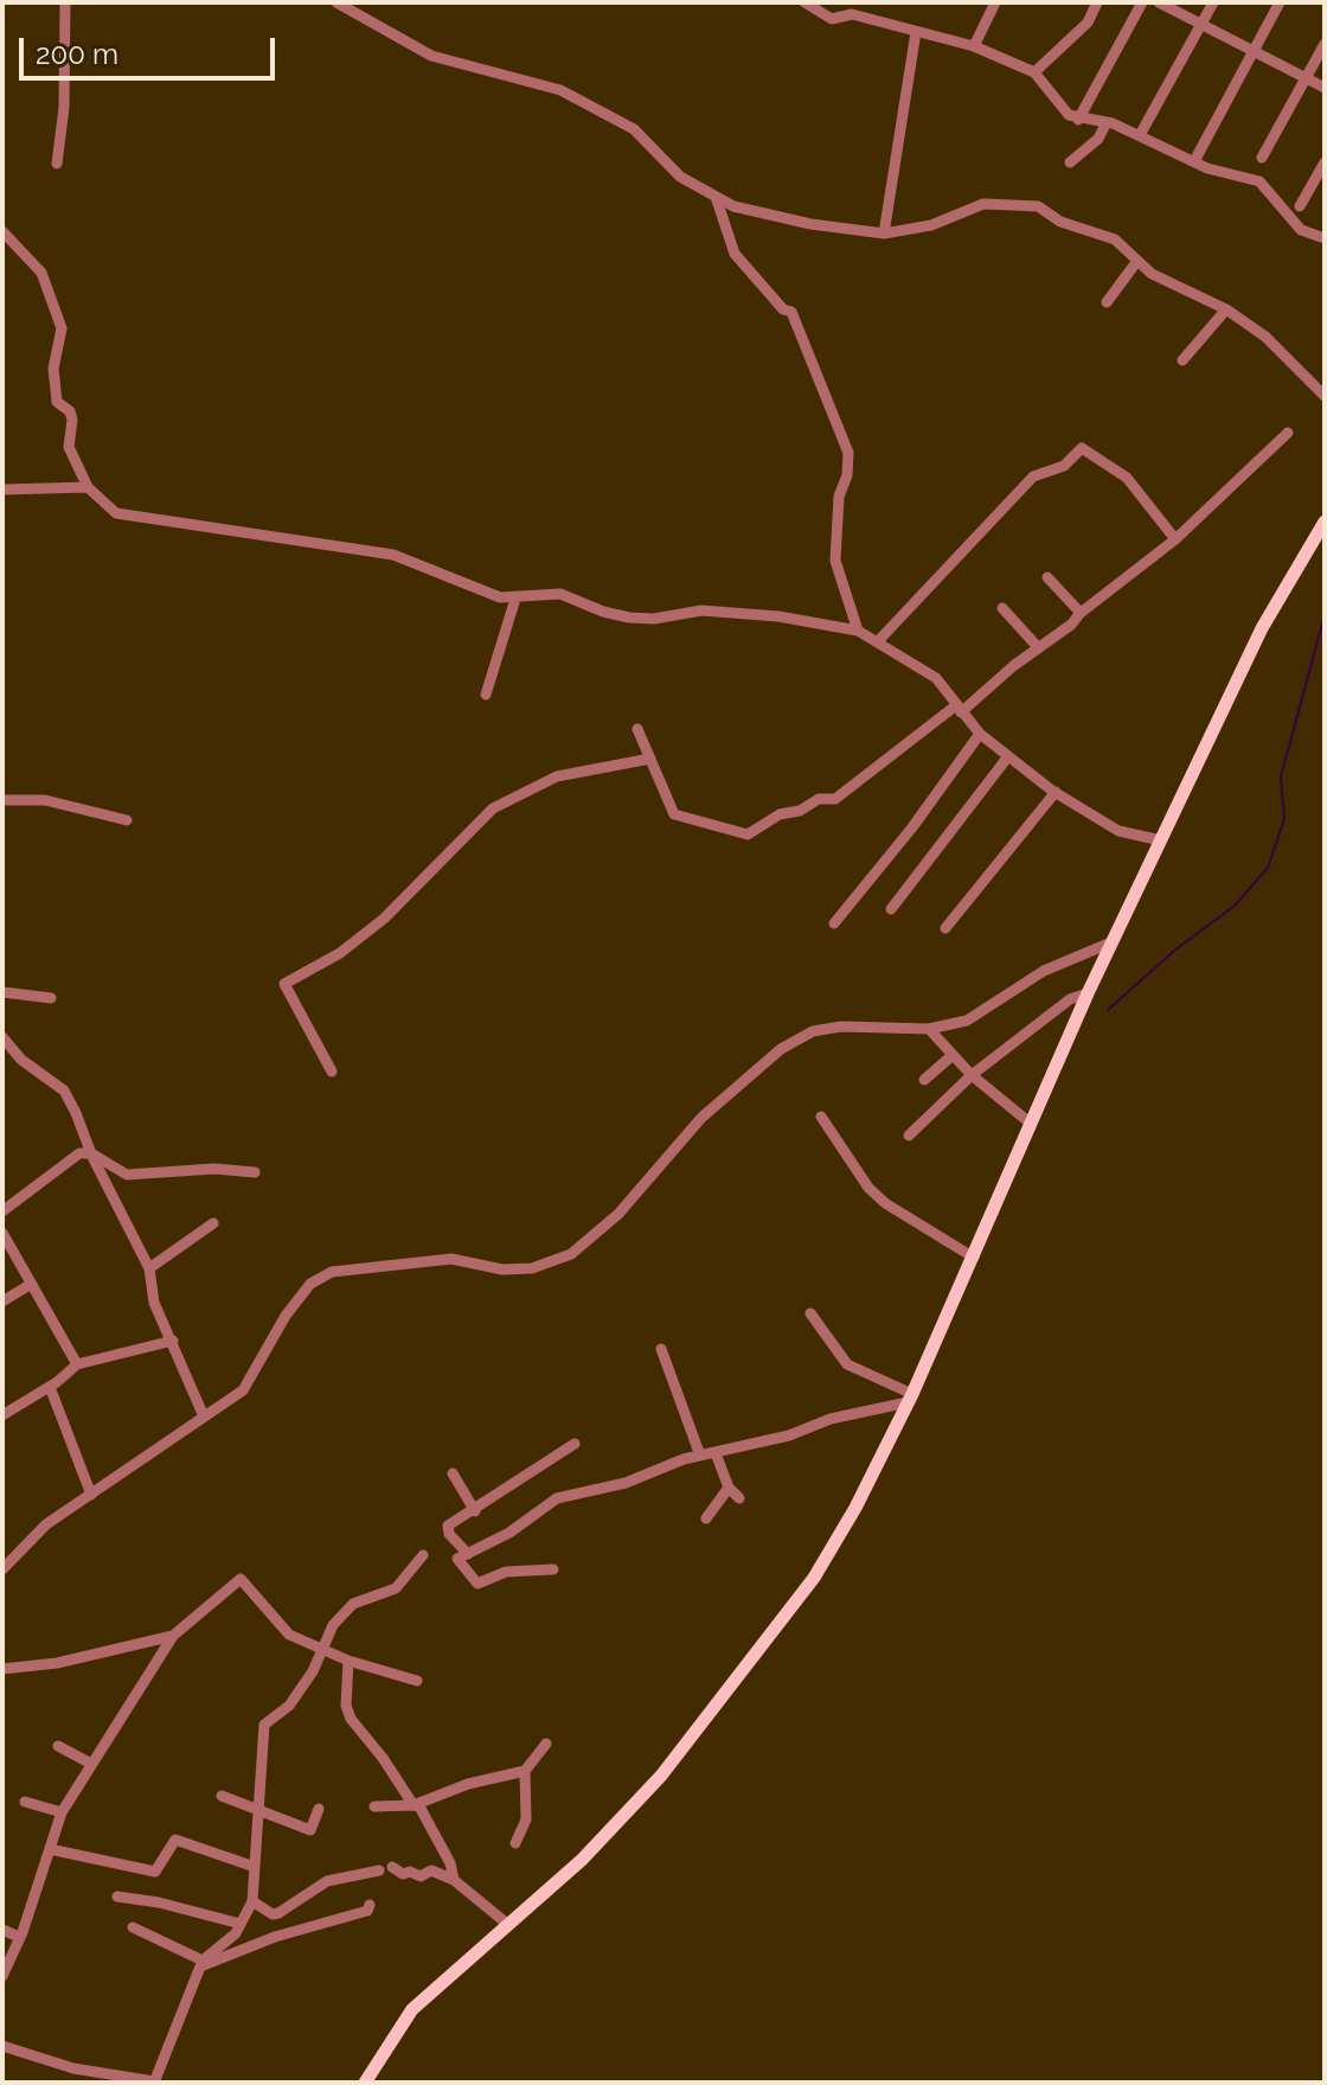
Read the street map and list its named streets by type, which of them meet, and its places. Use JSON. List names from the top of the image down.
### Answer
{
  "scale_bar": "200 m"
}
